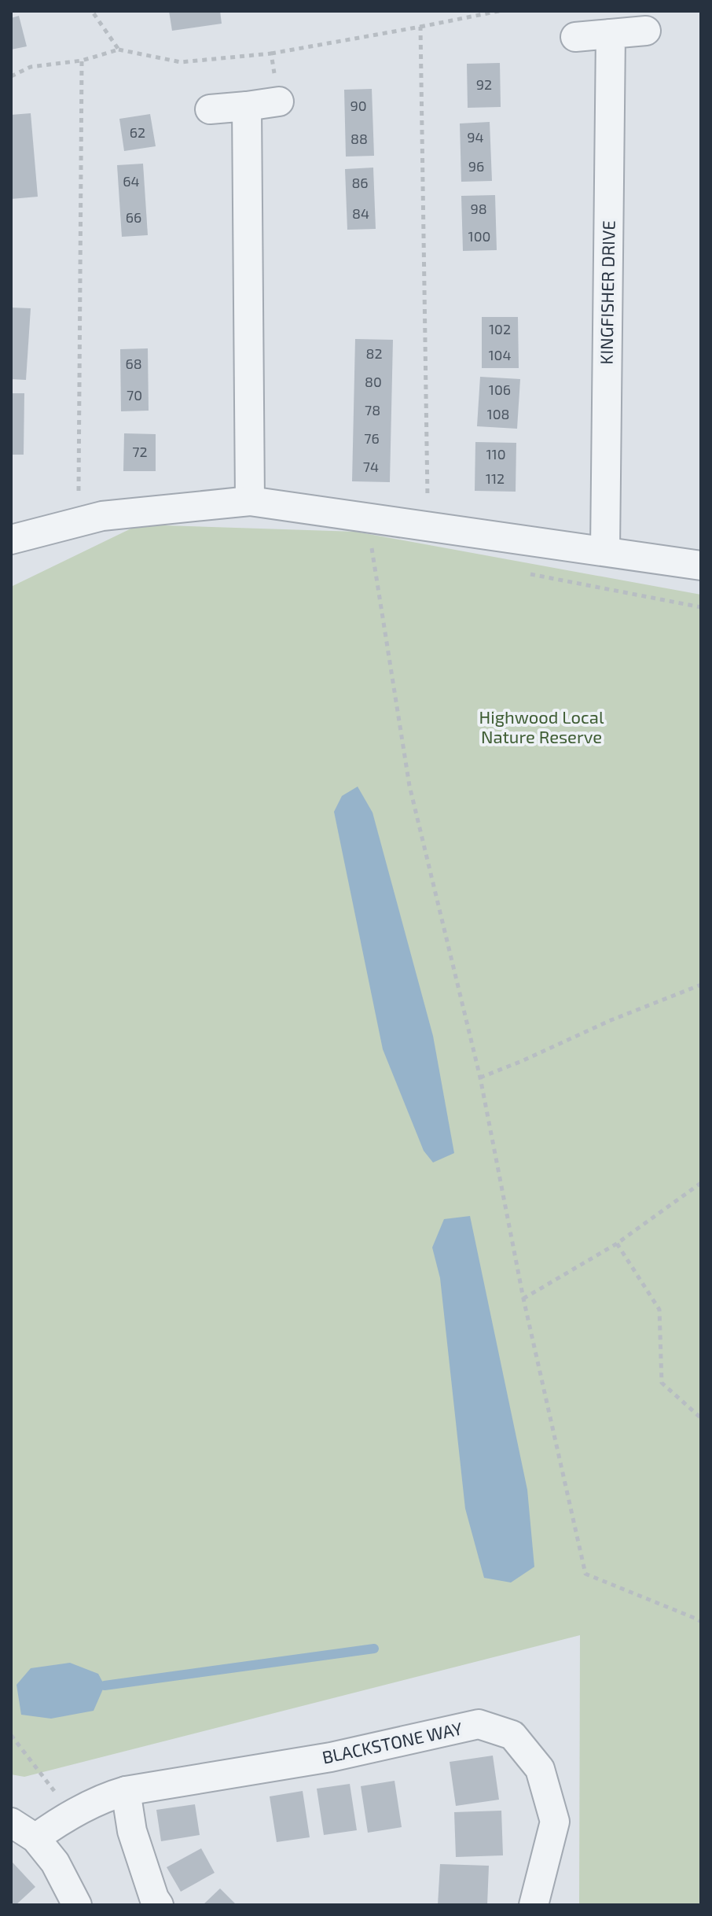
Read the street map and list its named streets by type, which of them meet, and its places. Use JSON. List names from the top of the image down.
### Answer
{
  "streets": {
    "street": ["KINGFISHER DRIVE", "BLACKSTONE WAY"]
  },
  "parks": ["Highwood Local Nature Reserve"],
  "house_numbers": [
    "92",
    "90",
    "62",
    "94",
    "88",
    "96",
    "64",
    "86",
    "98",
    "84",
    "66",
    "100",
    "102",
    "82",
    "104",
    "68",
    "80",
    "106",
    "70",
    "78",
    "108",
    "76",
    "72",
    "110",
    "74",
    "112"
  ]
}
